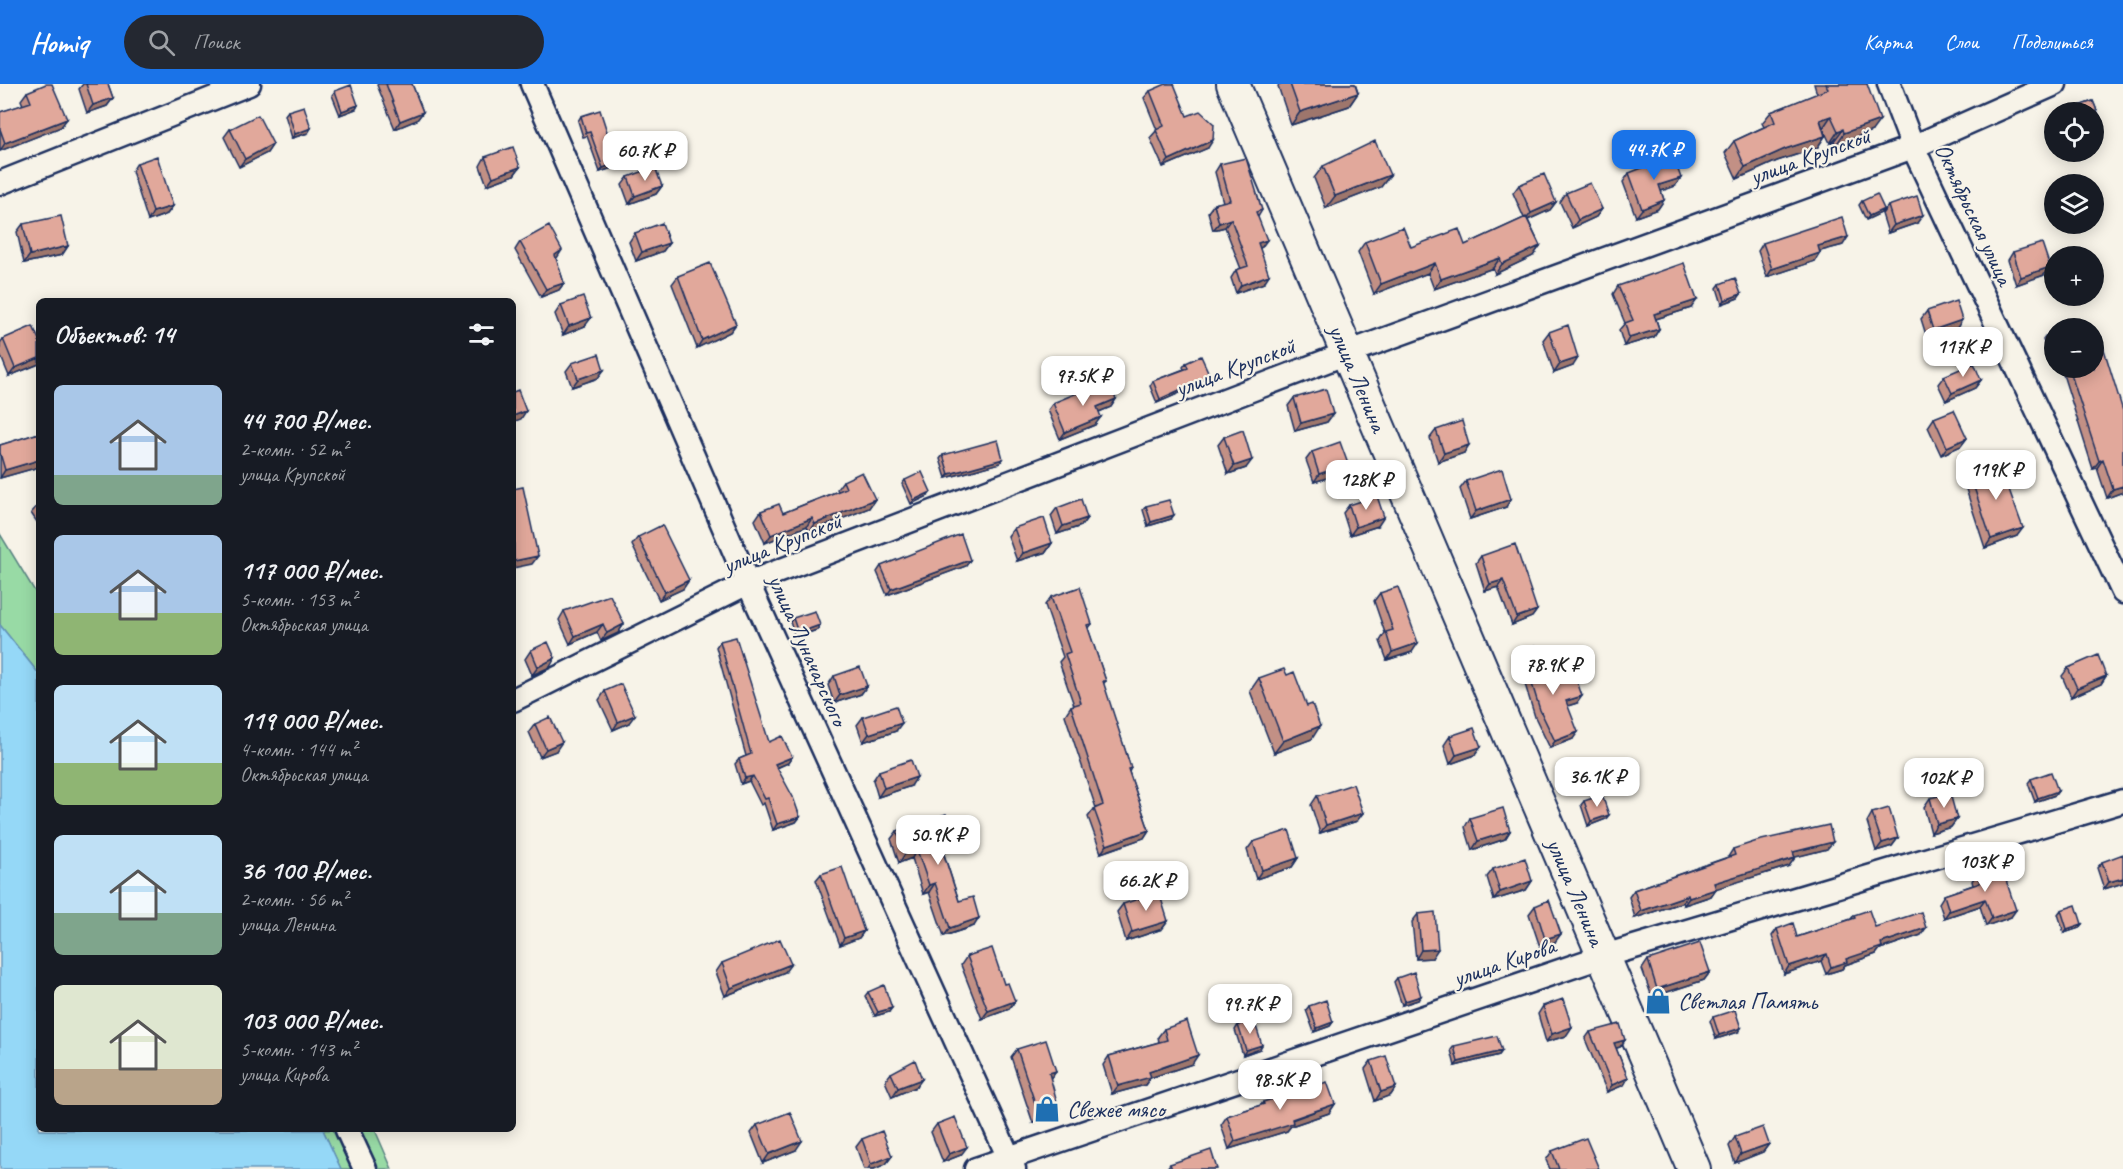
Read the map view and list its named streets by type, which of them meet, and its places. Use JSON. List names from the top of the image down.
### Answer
{
  "streets": {
    "street": [
      "улица Крупской",
      "Октябрьская улица",
      "улица Ленина",
      "улица Луначарского",
      "улица Кирова"
    ]
  },
  "crossings": [
    ["улица Крупской", "Октябрьская улица"],
    ["улица Крупской", "улица Ленина"],
    ["улица Крупской", "улица Луначарского"],
    ["улица Ленина", "улица Кирова"],
    ["улица Луначарского", "улица Кирова"]
  ],
  "places": {
    "shop": ["Светлая Память", "Свежее мясо"]
  },
  "page": {
    "header": "Homiq",
    "search": "Поиск",
    "nav": ["Карта", "Слои", "Поделиться"],
    "map_buttons": ["+", "−"],
    "price": [
      "44.7K ₽",
      "60.7K ₽",
      "117K ₽",
      "97.5K ₽",
      "119K ₽",
      "128K ₽",
      "78.9K ₽",
      "36.1K ₽",
      "102K ₽",
      "50.9K ₽",
      "103K ₽",
      "66.2K ₽",
      "99.7K ₽",
      "98.5K ₽"
    ],
    "heading": "Объектов: 14",
    "list": [
      {
        "name": "44 700 ₽/мес.",
        "note": "2-комн. · 52 m² · улица Крупской"
      },
      {
        "name": "117 000 ₽/мес.",
        "note": "5-комн. · 153 m² · Октябрьская улица"
      },
      {
        "name": "119 000 ₽/мес.",
        "note": "4-комн. · 144 m² · Октябрьская улица"
      },
      {
        "name": "36 100 ₽/мес.",
        "note": "2-комн. · 56 m² · улица Ленина"
      },
      {
        "name": "103 000 ₽/мес.",
        "note": "5-комн. · 143 m² · улица Кирова"
      }
    ]
  }
}
